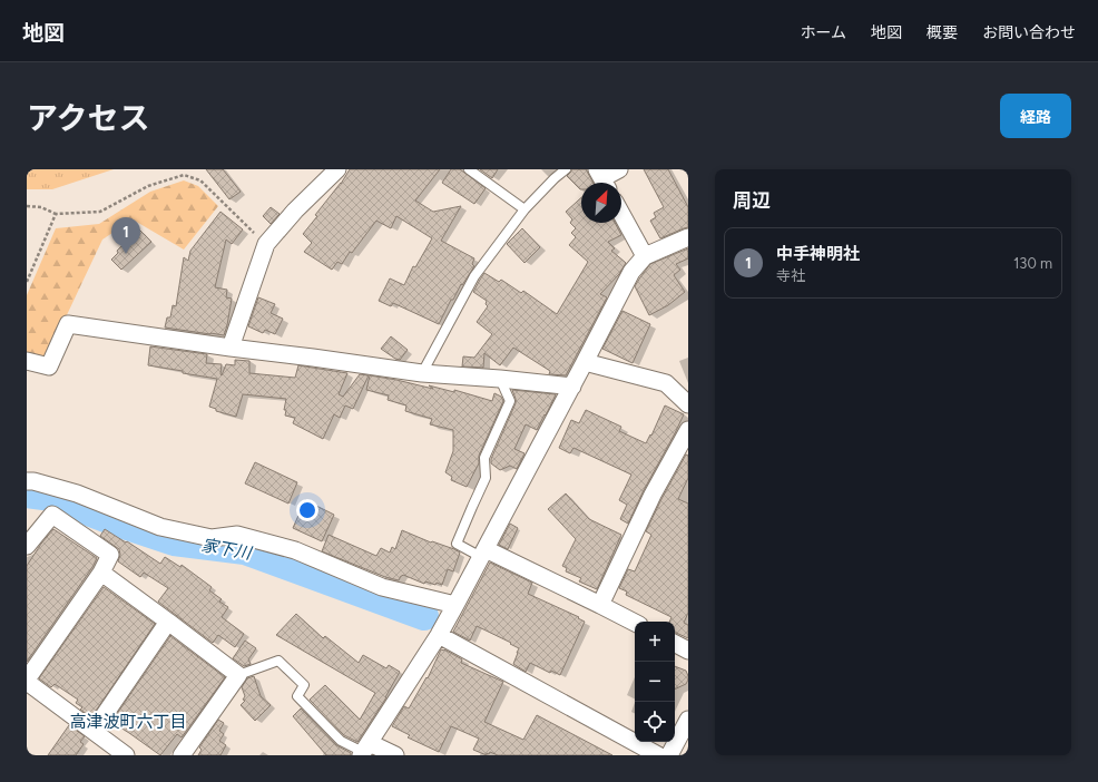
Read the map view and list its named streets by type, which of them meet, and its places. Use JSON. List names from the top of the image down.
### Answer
{
  "districts": ["高津波町六丁目"],
  "water": ["家下川"],
  "north": "top right",
  "page": {
    "header": "地図",
    "nav": [
      "ホーム",
      "地図",
      "概要",
      "お問い合わせ"
    ],
    "title": "アクセス",
    "buttons": "経路",
    "heading": "周辺",
    "pins": "1",
    "list": [
      {
        "mark": "1",
        "name": "中手神明社",
        "note": "寺社",
        "value": "130 m"
      }
    ],
    "map_buttons": ["+", "−"]
  }
}
